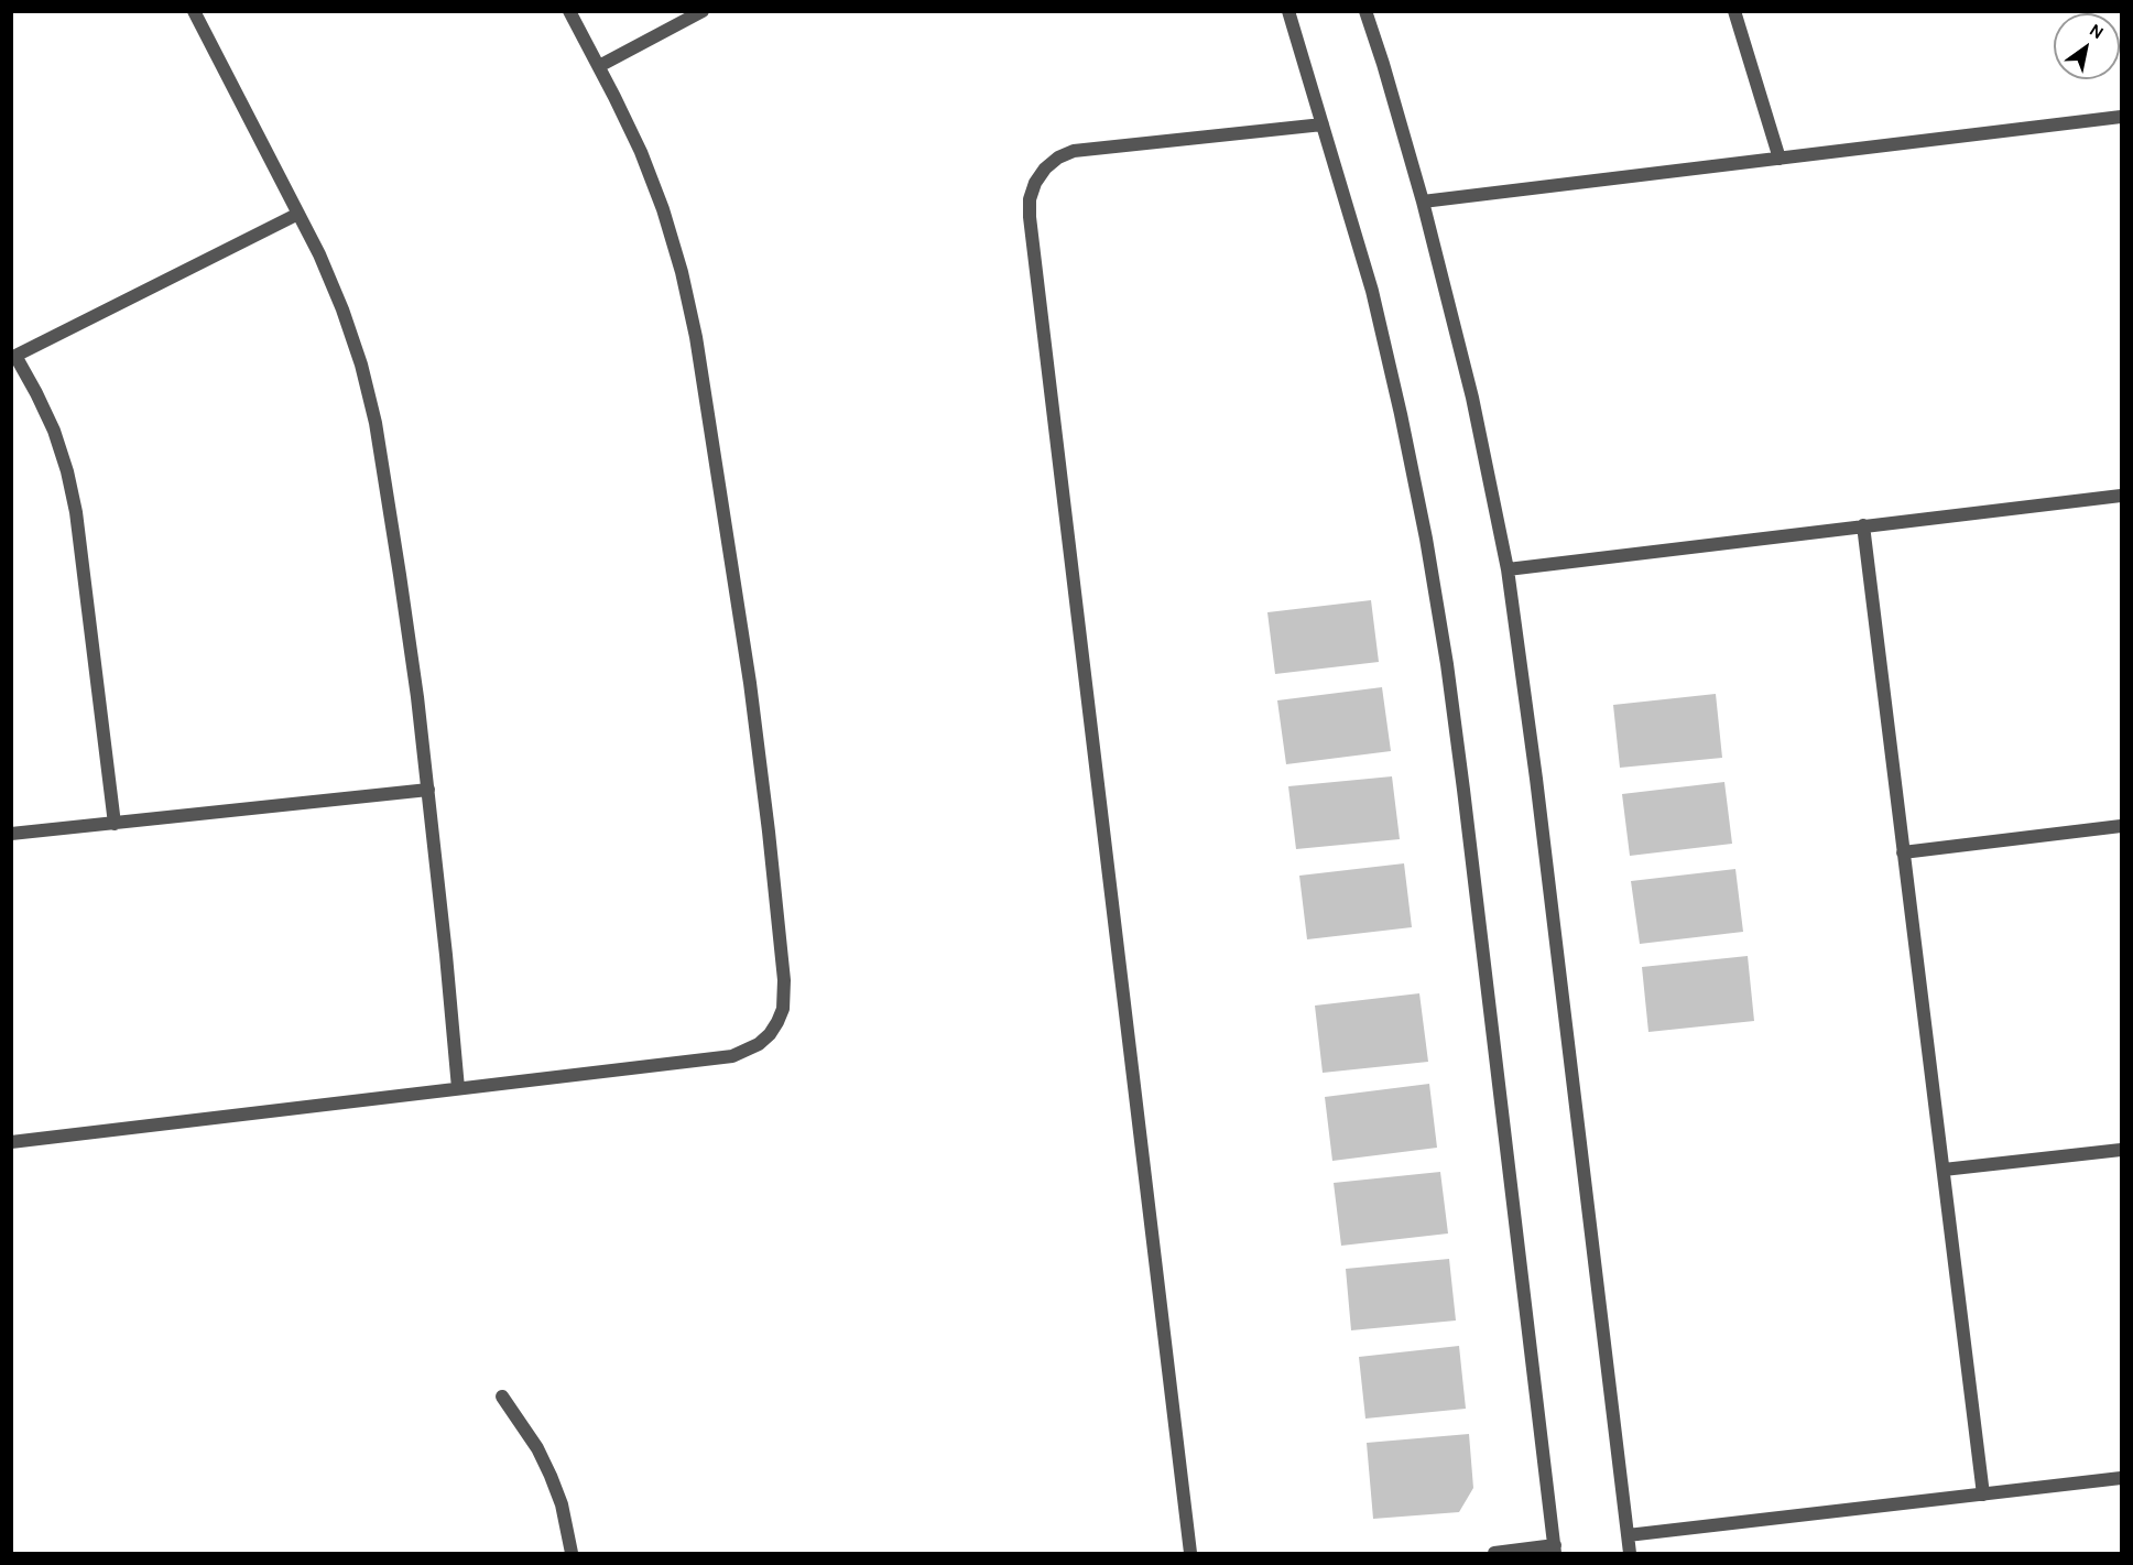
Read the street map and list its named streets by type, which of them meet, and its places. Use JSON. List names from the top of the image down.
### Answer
{
  "north": "top right"
}
